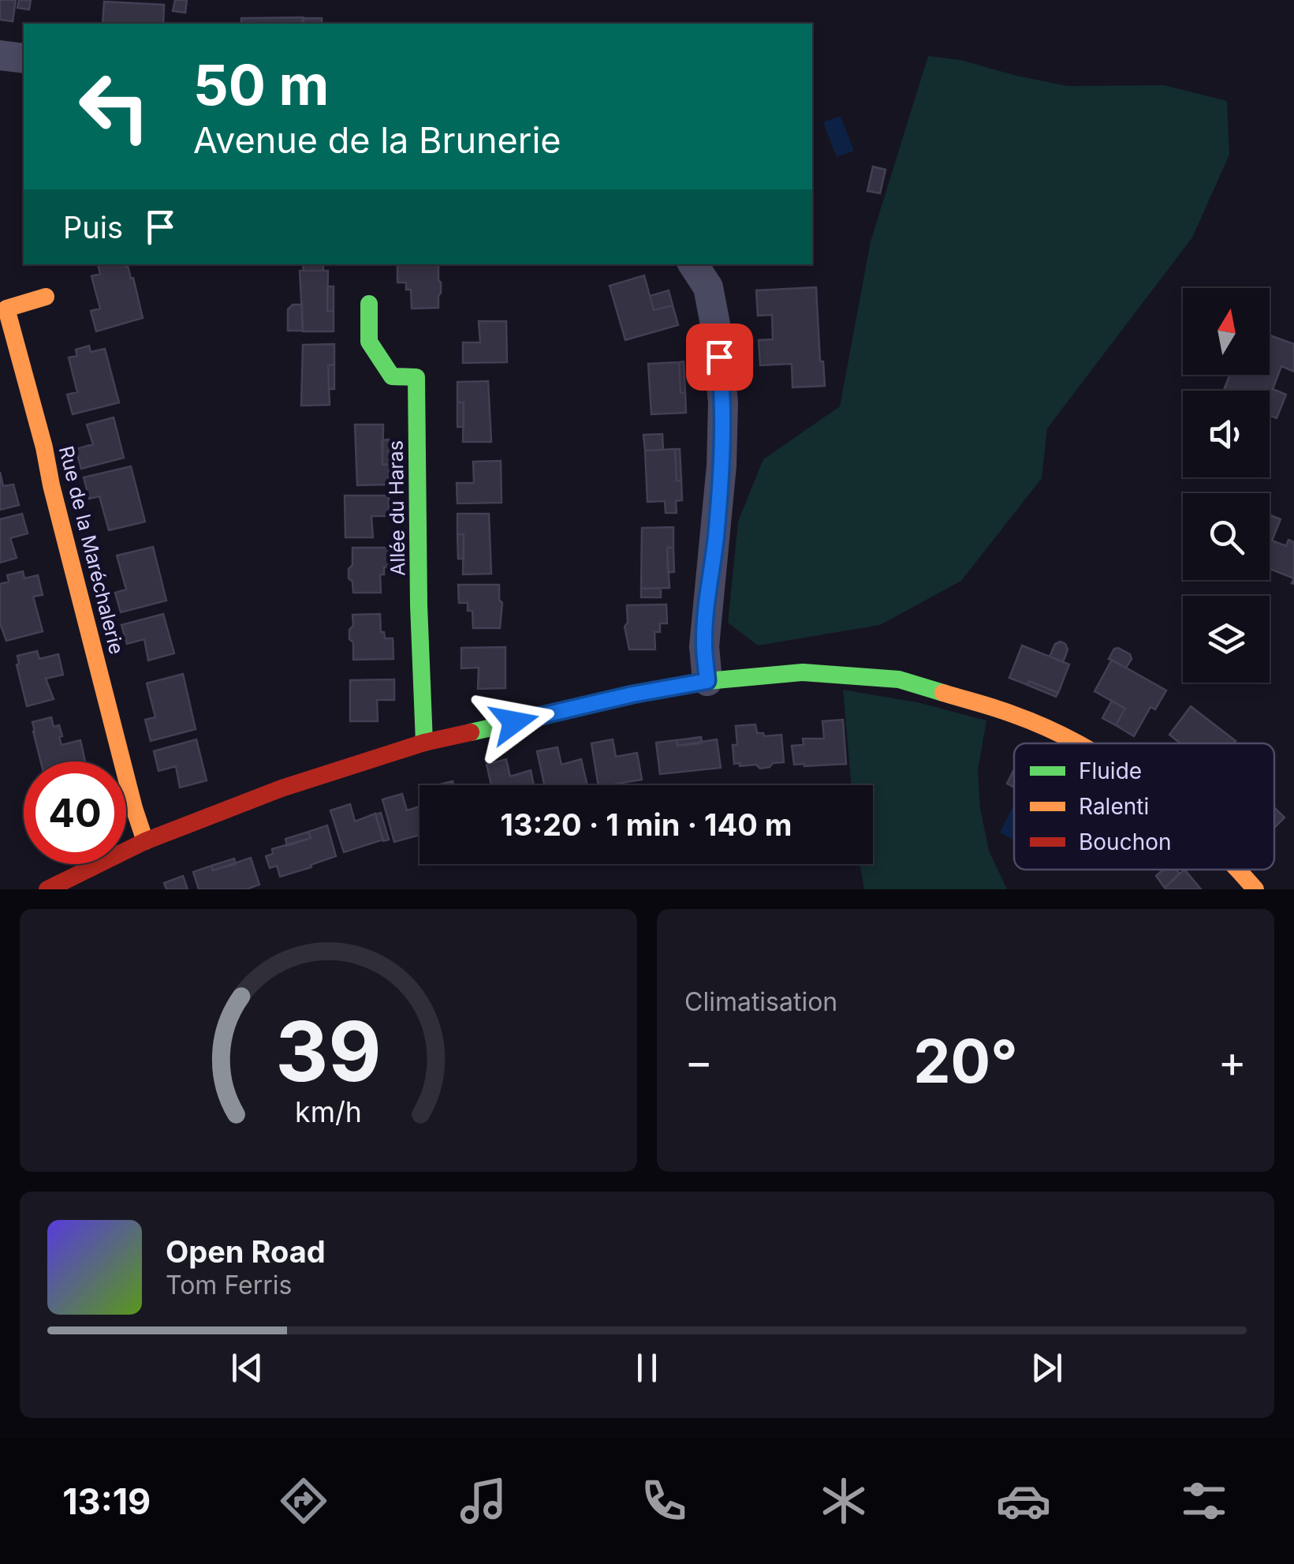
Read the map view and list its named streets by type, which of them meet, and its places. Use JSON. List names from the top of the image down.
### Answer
{
  "streets": {
    "street": ["Allée du Haras", "Rue de la Maréchalerie"]
  },
  "legend": ["Fluide", "Ralenti", "Bouchon"],
  "north": "top",
  "page": {
    "turn": ["50 m", "Avenue de la Brunerie"],
    "then": "Puis",
    "limit": "40",
    "trip": "13:20 · 1 min · 140 m",
    "tile": "Climatisation",
    "heat": ["−", "20°", "+"],
    "song": ["Open Road", "Tom Ferris"],
    "tabs": "13:19",
    "gauge": ["39", "km/h"]
  }
}
